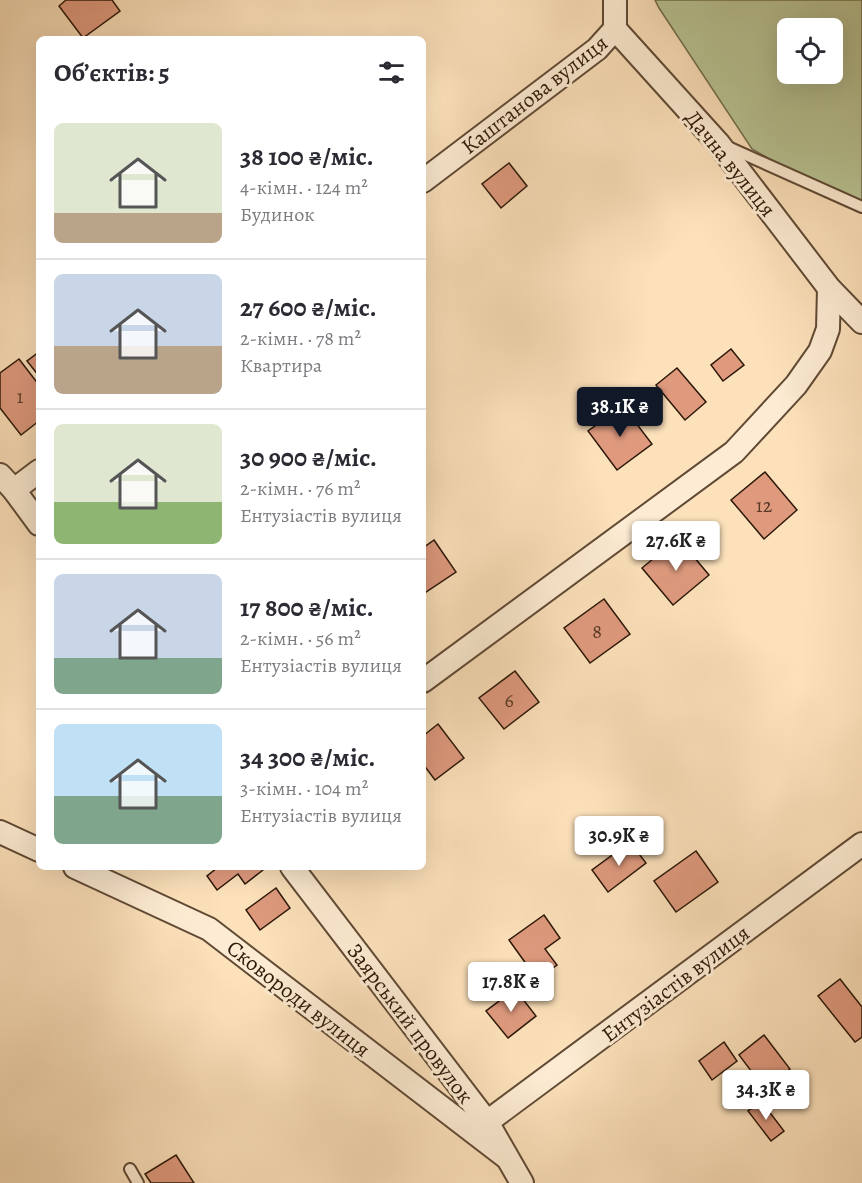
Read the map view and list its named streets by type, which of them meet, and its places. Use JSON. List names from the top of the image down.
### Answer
{
  "streets": {
    "street": [
      "Каштанова вулиця",
      "Дачна вулиця",
      "Ентузіастів вулиця",
      "Сковороди вулиця",
      "Заярський провулок"
    ]
  },
  "crossings": [
    ["Каштанова вулиця", "Дачна вулиця"],
    ["Ентузіастів вулиця", "Заярський провулок"],
    ["Сковороди вулиця", "Заярський провулок"]
  ],
  "house_numbers": [
    "1",
    "12",
    "8",
    "6"
  ],
  "page": {
    "heading": "Об’єктів: 5",
    "list": [
      {
        "name": "38 100 ₴/міс.",
        "note": "4-кімн. · 124 m² · Будинок"
      },
      {
        "name": "27 600 ₴/міс.",
        "note": "2-кімн. · 78 m² · Квартира"
      },
      {
        "name": "30 900 ₴/міс.",
        "note": "2-кімн. · 76 m² · Ентузіастів вулиця"
      },
      {
        "name": "17 800 ₴/міс.",
        "note": "2-кімн. · 56 m² · Ентузіастів вулиця"
      },
      {
        "name": "34 300 ₴/міс.",
        "note": "3-кімн. · 104 m² · Ентузіастів вулиця"
      }
    ],
    "price": [
      "38.1K ₴",
      "27.6K ₴",
      "30.9K ₴",
      "17.8K ₴",
      "34.3K ₴"
    ]
  }
}
